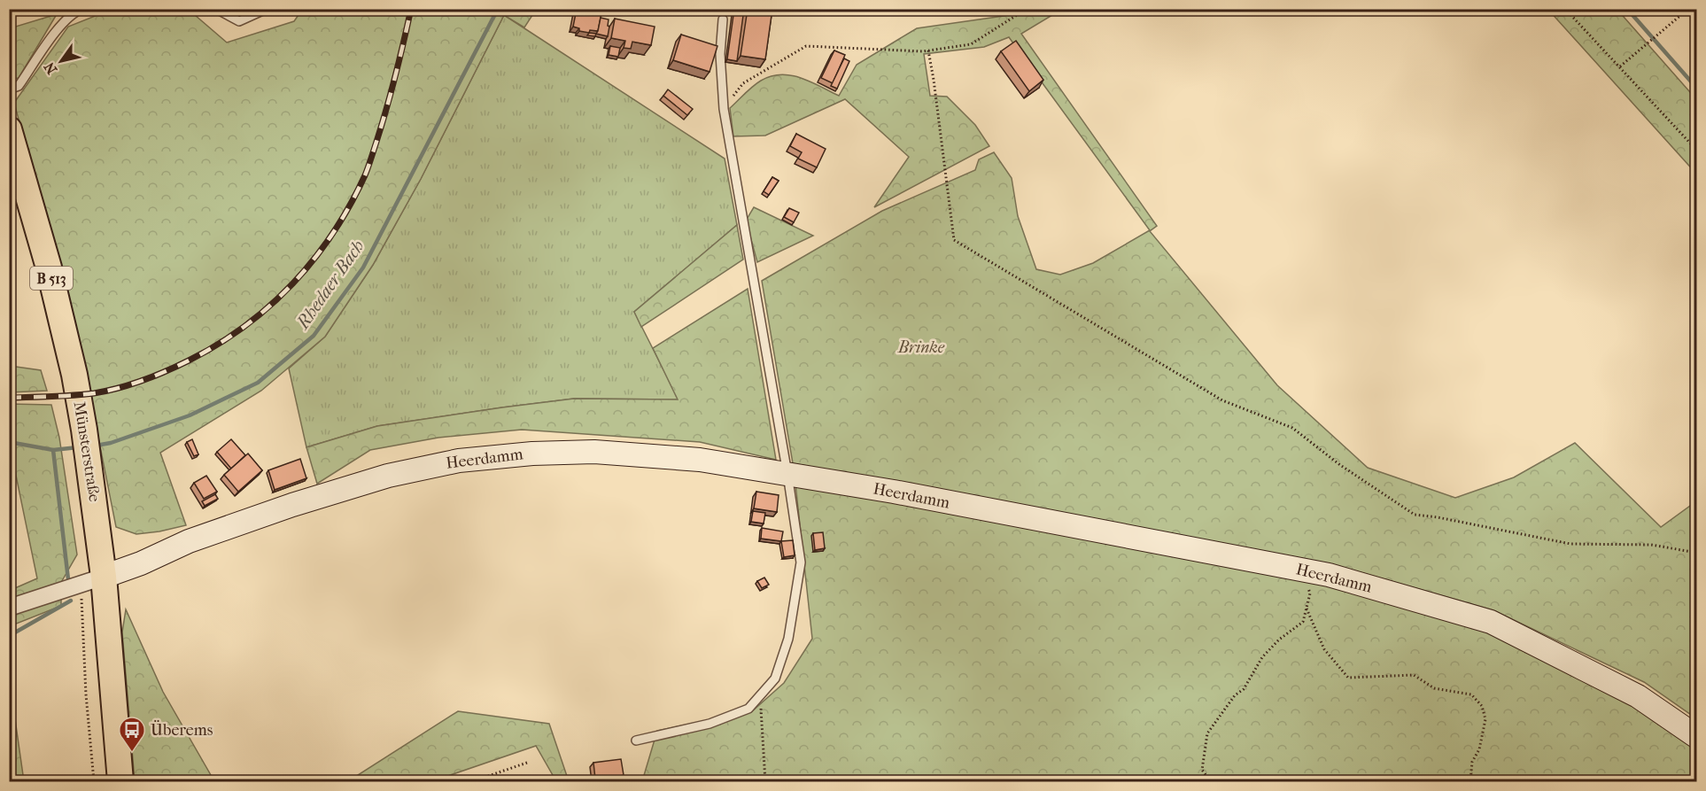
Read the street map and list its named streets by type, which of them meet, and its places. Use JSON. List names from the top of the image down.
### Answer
{
  "streets": {
    "main road": ["B 513", "Münsterstraße"],
    "street": ["Heerdamm"]
  },
  "crossings": [
    ["Münsterstraße", "Heerdamm"]
  ],
  "water": ["Rhedaer Bach"],
  "parks": ["Brinke"],
  "places": {
    "bus stop": ["Überems"]
  },
  "north": "bottom left"
}
